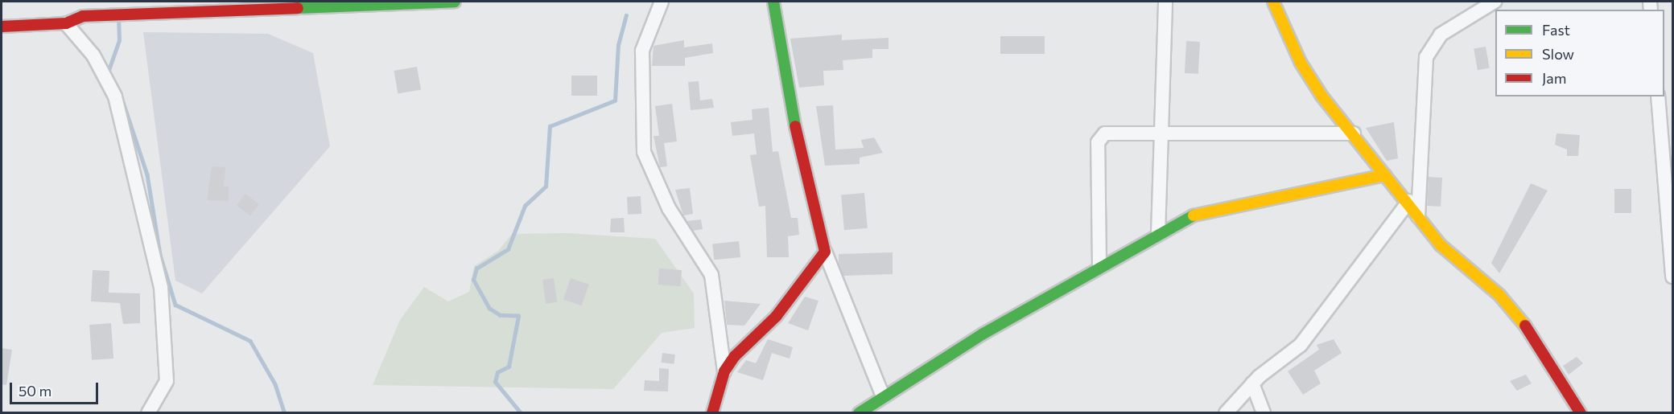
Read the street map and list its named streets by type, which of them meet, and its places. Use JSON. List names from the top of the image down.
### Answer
{
  "legend": ["Fast", "Slow", "Jam"],
  "scale_bar": "50 m"
}
